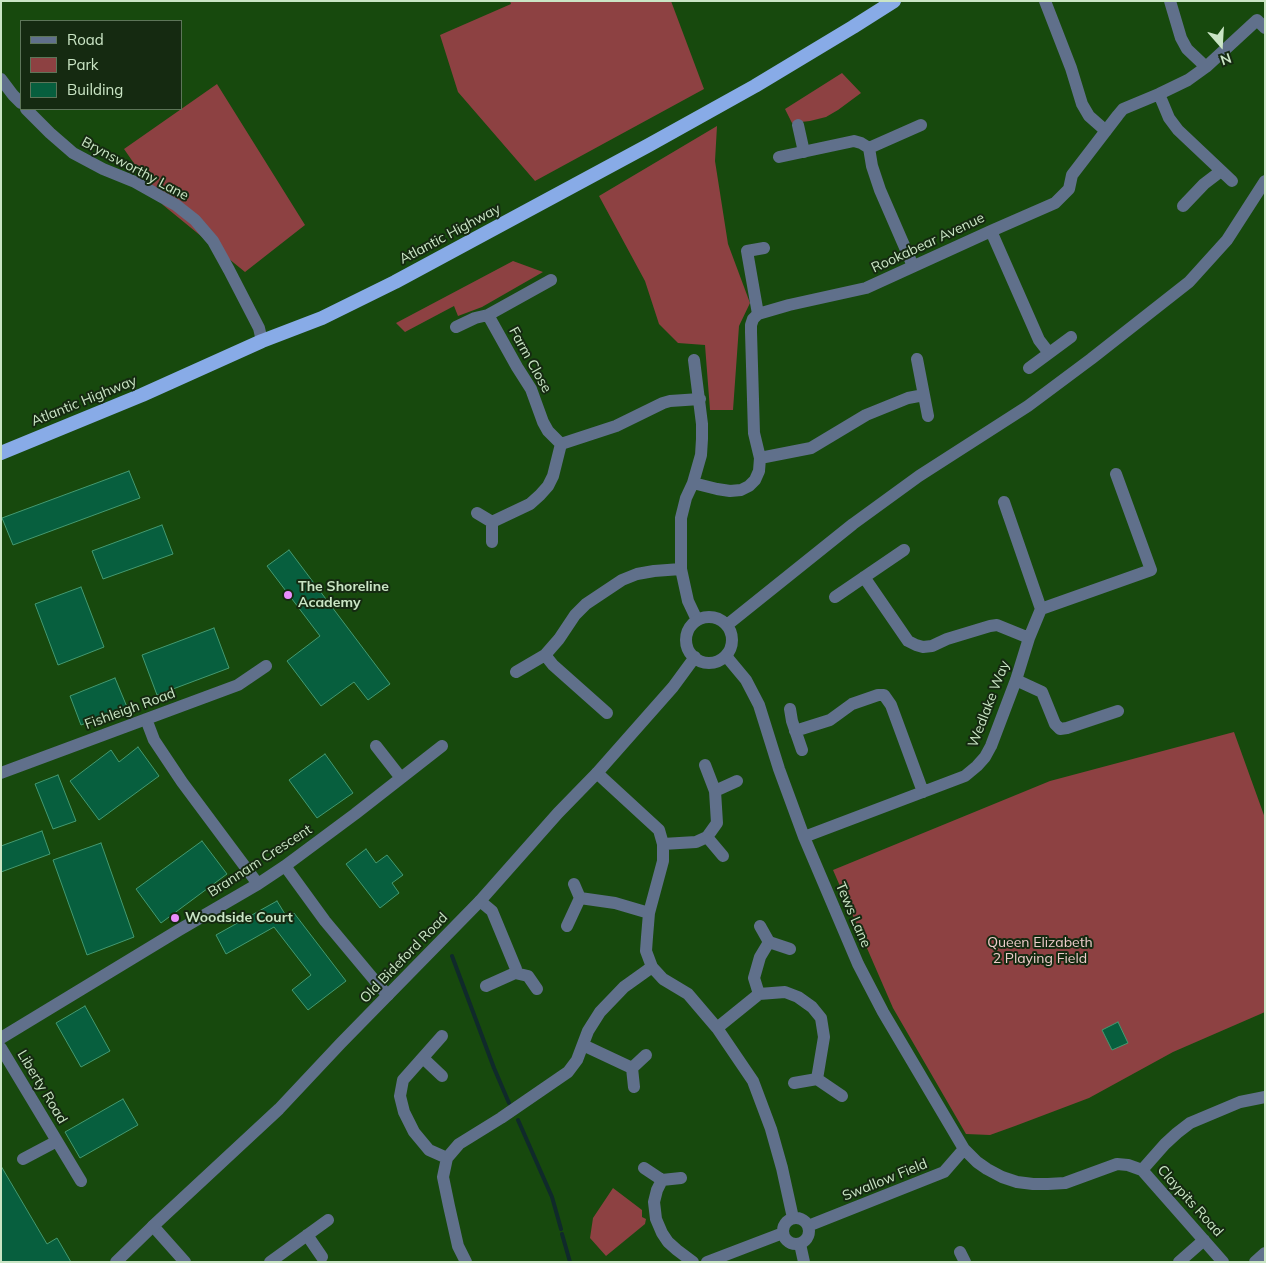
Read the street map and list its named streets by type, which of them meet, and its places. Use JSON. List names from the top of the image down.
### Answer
{
  "streets": {
    "highway": ["Atlantic Highway"],
    "street": [
      "Brynsworthy Lane",
      "Rookabear Avenue",
      "Farm Close",
      "Wedlake Way",
      "Fishleigh Road",
      "Brannam Crescent",
      "Tews Lane",
      "Old Bideford Road",
      "Liberty Road",
      "Swallow Field",
      "Claypits Road"
    ]
  },
  "crossings": [
    ["Brynsworthy Lane", "Atlantic Highway"],
    ["Wedlake Way", "Tews Lane"],
    ["Tews Lane", "Old Bideford Road"],
    ["Tews Lane", "Swallow Field"],
    ["Tews Lane", "Claypits Road"]
  ],
  "parks": ["Queen Elizabeth 2 Playing Field"],
  "places": ["The Shoreline Academy", "Woodside Court"],
  "legend": ["Road", "Park", "Building"],
  "north": "bottom"
}
